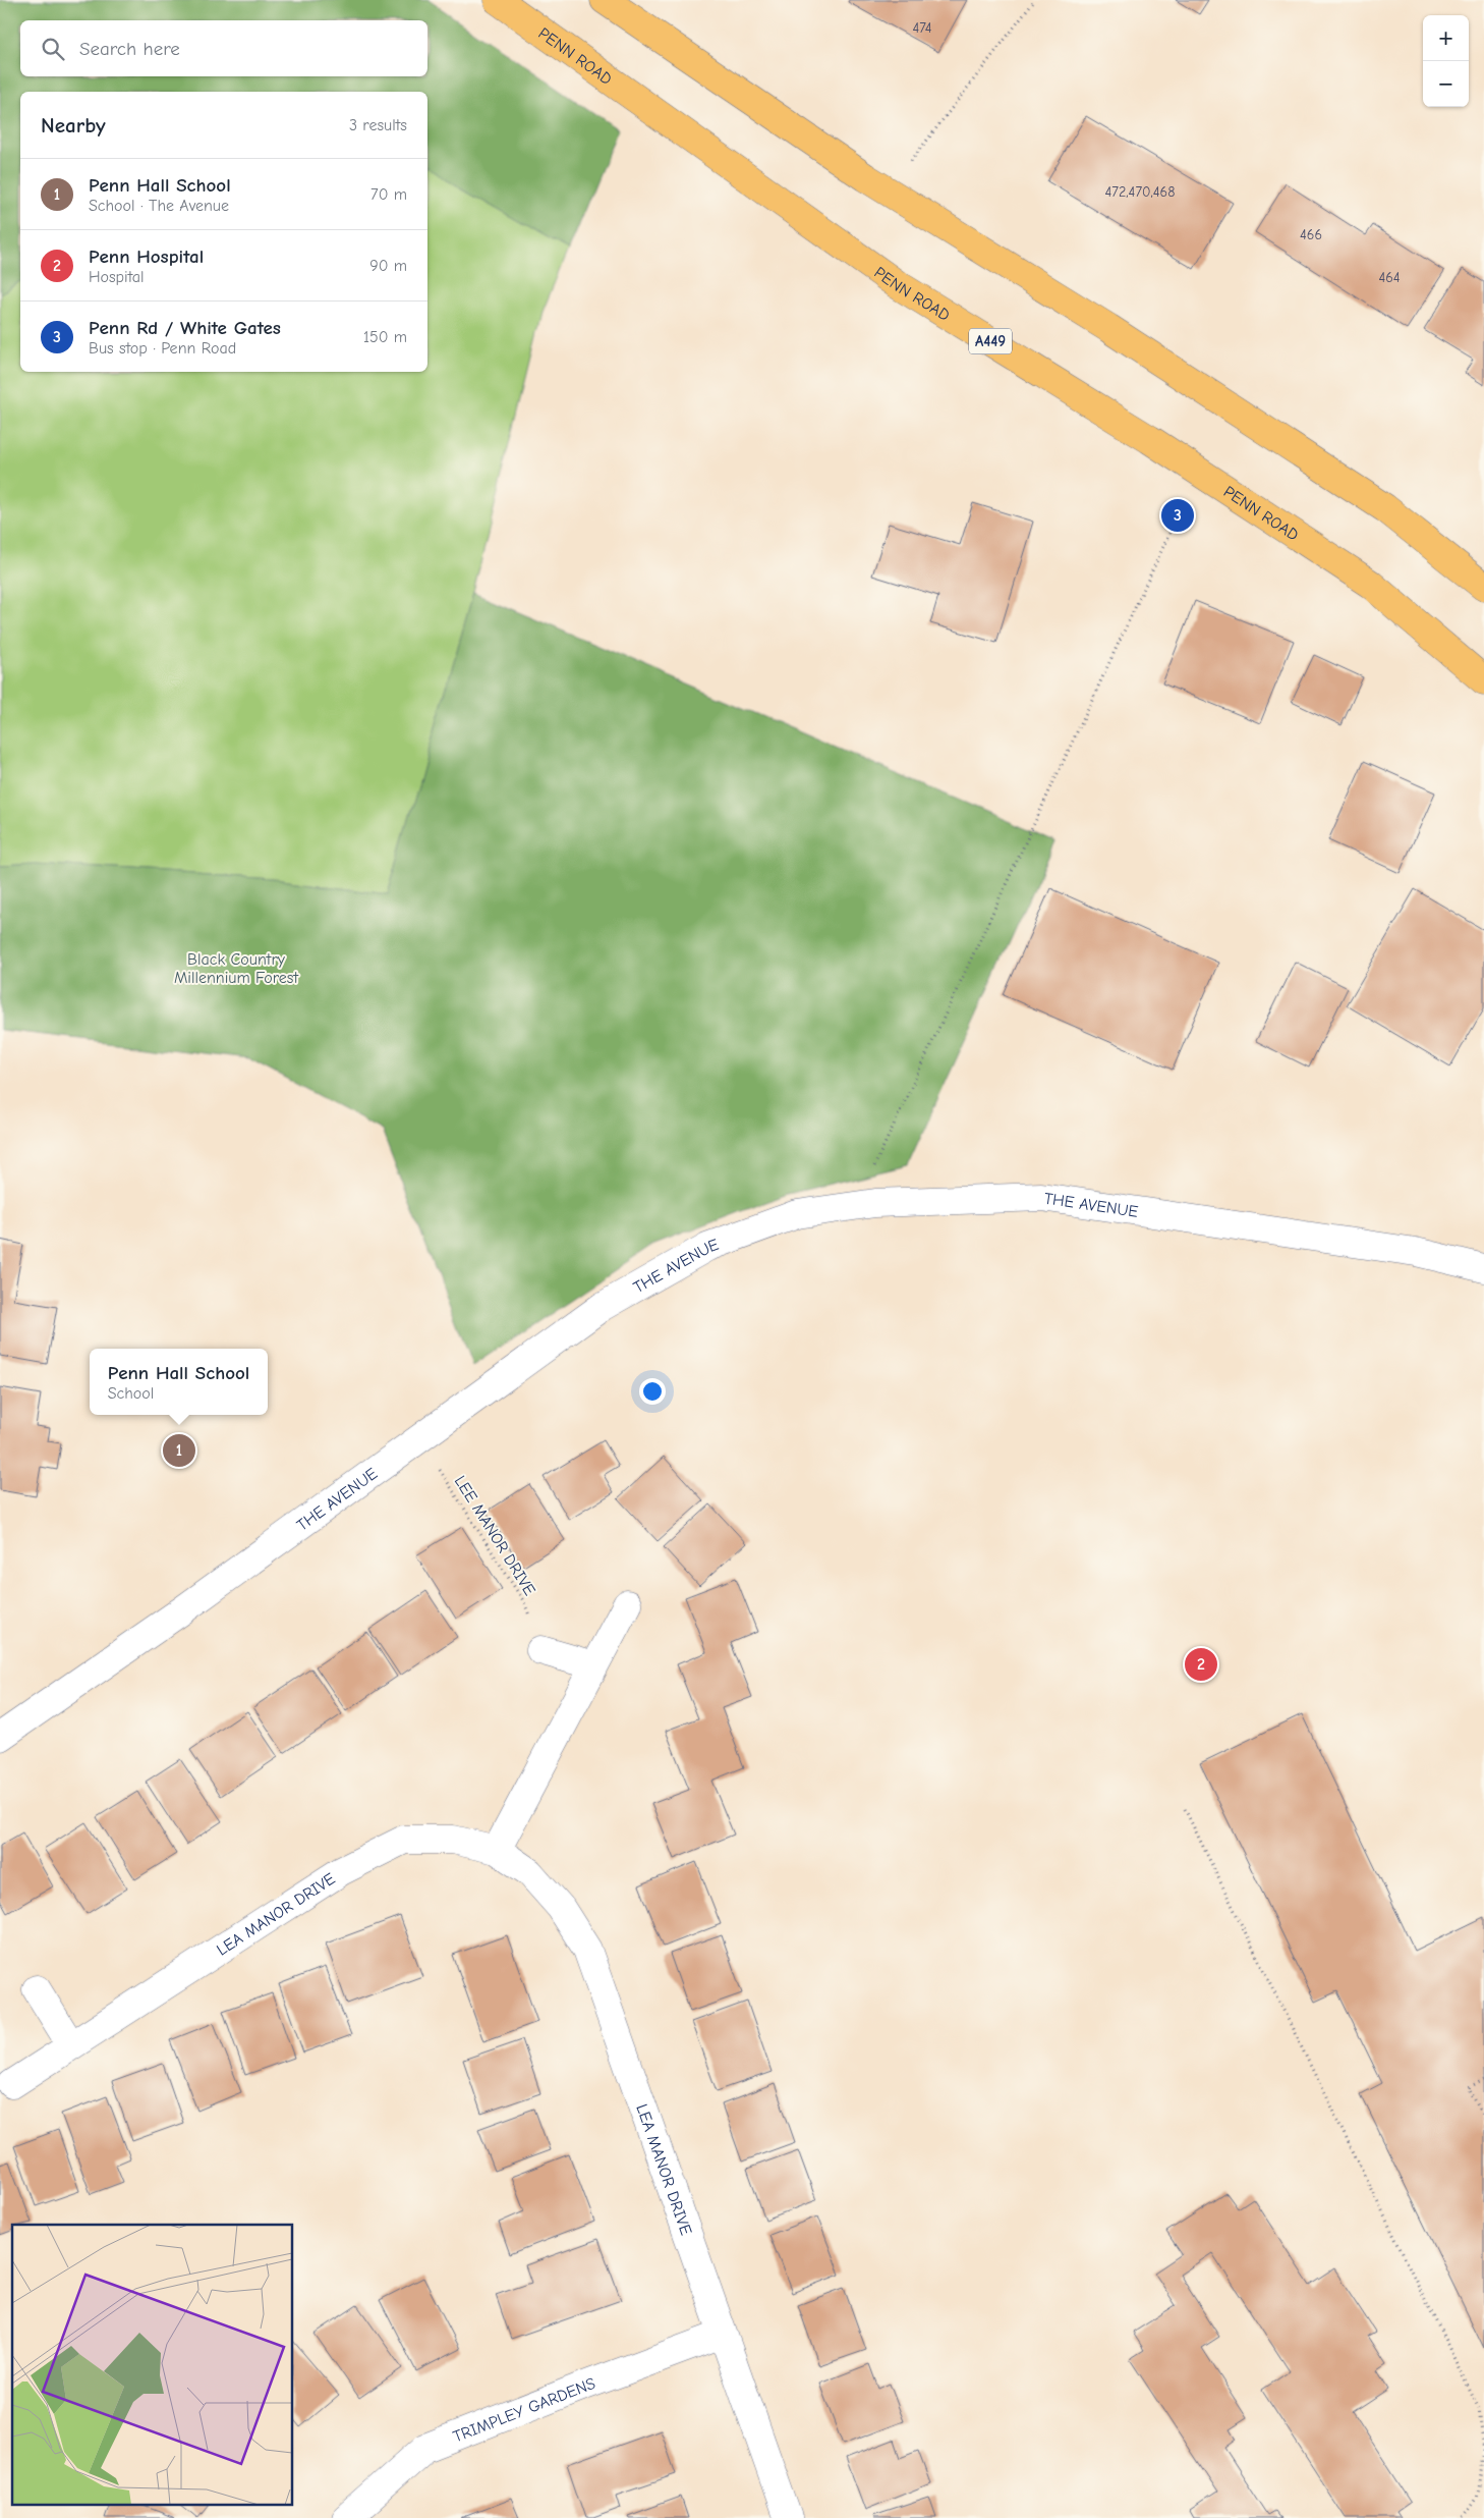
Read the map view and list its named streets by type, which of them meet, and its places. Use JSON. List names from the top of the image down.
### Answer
{
  "streets": {
    "highway": ["PENN ROAD", "A449"],
    "street": ["THE AVENUE", "LEA MANOR DRIVE", "TRIMPLEY GARDENS"],
    "path": ["LEE MANOR DRIVE"]
  },
  "crossings": [
    ["THE AVENUE", "LEE MANOR DRIVE"],
    ["LEA MANOR DRIVE", "TRIMPLEY GARDENS"]
  ],
  "parks": ["Black Country Millennium Forest"],
  "house_numbers": [
    "474",
    "472,470,468",
    "466",
    "464"
  ],
  "page": {
    "map_buttons": ["+", "−"],
    "search": "Search here",
    "heading": ["Nearby", "3 results"],
    "list": [
      {
        "mark": "1",
        "name": "Penn Hall School",
        "note": "School · The Avenue",
        "value": "70 m"
      },
      {
        "mark": "2",
        "name": "Penn Hospital",
        "note": "Hospital",
        "value": "90 m"
      },
      {
        "mark": "3",
        "name": "Penn Rd / White Gates",
        "note": "Bus stop · Penn Road",
        "value": "150 m"
      }
    ],
    "pins": ["3", "1", "2"],
    "popup": ["Penn Hall School", "School"]
  }
}
